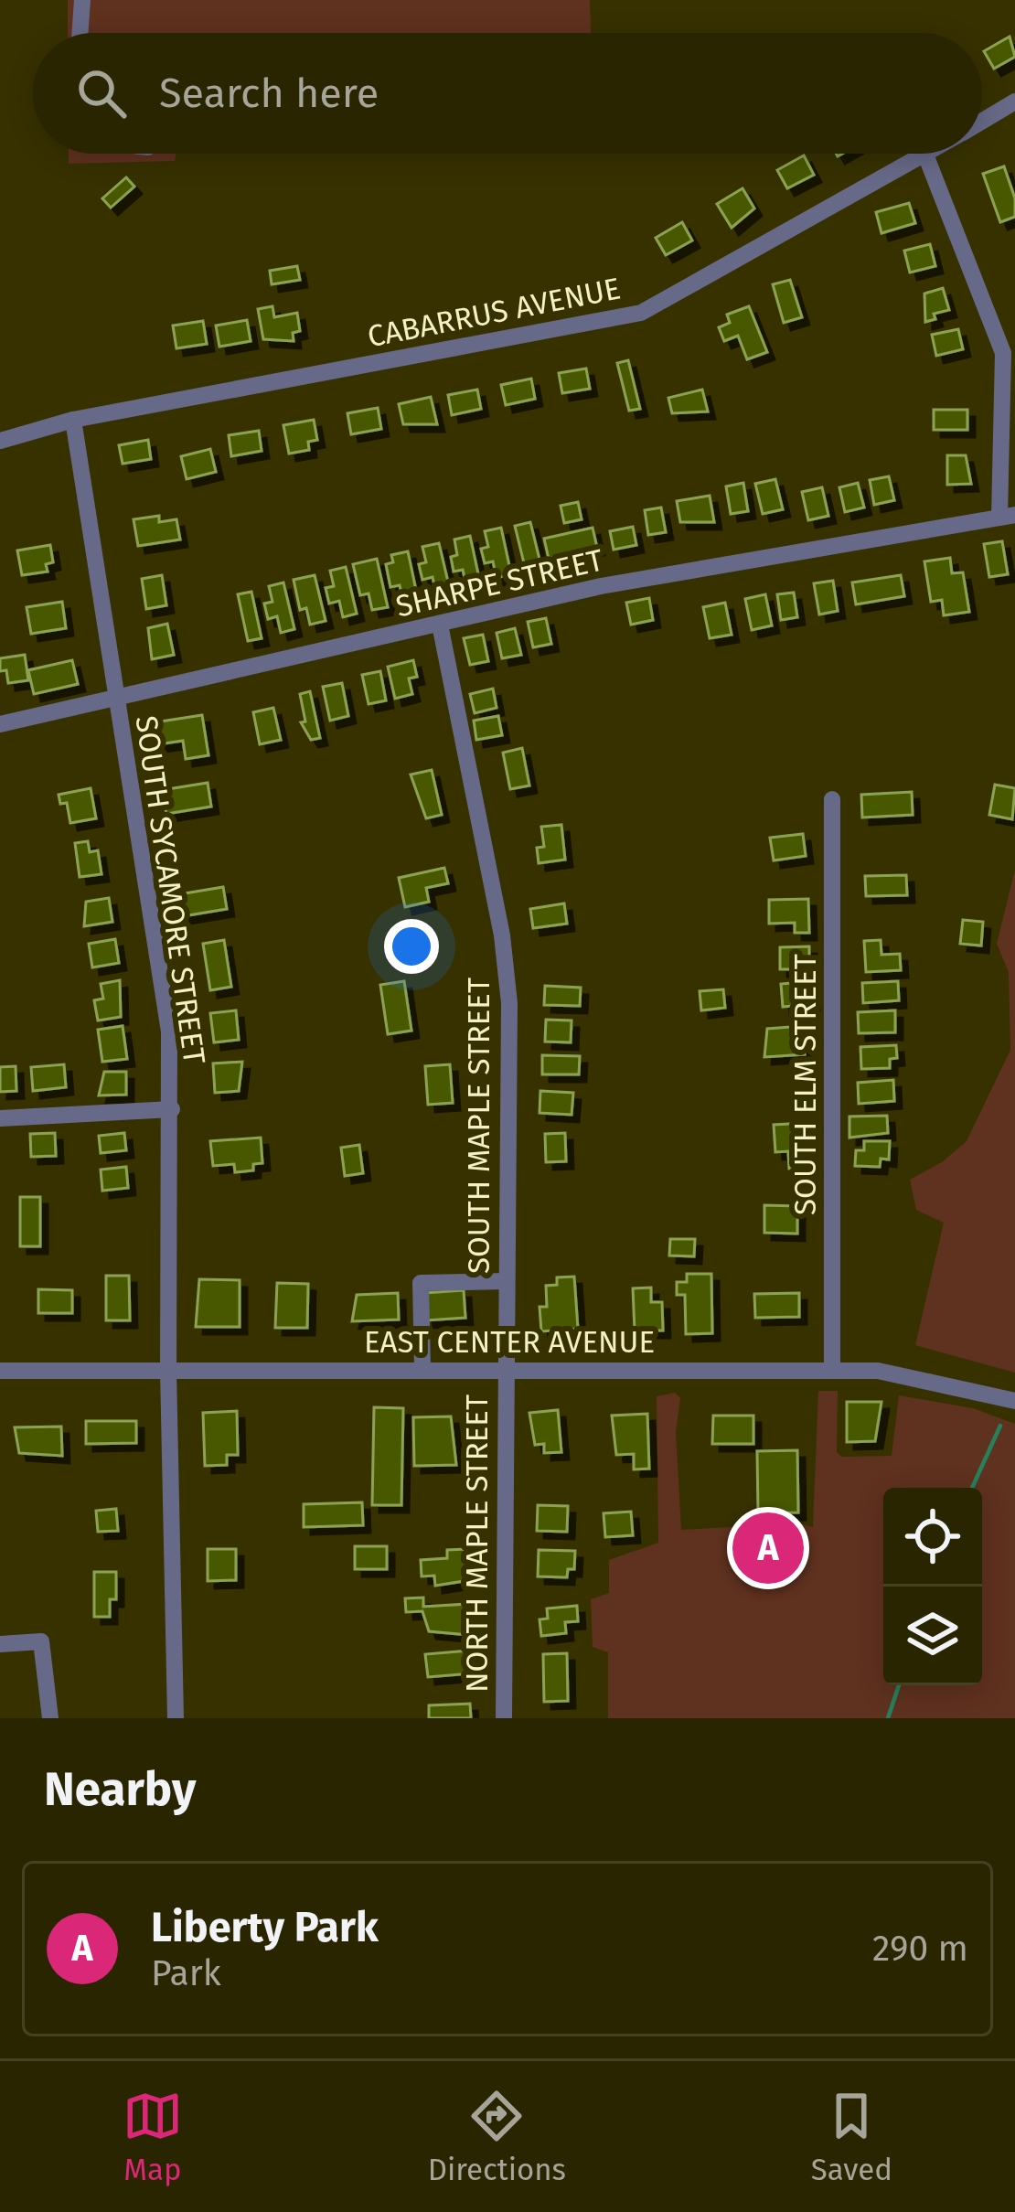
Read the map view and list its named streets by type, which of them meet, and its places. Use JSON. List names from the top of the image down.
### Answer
{
  "streets": {
    "street": [
      "CABARRUS AVENUE",
      "SHARPE STREET",
      "SOUTH SYCAMORE STREET",
      "SOUTH ELM STREET",
      "SOUTH MAPLE STREET",
      "EAST CENTER AVENUE",
      "NORTH MAPLE STREET"
    ]
  },
  "crossings": [
    ["CABARRUS AVENUE", "SOUTH SYCAMORE STREET"],
    ["SHARPE STREET", "SOUTH SYCAMORE STREET"],
    ["SHARPE STREET", "SOUTH MAPLE STREET"],
    ["SOUTH SYCAMORE STREET", "EAST CENTER AVENUE"],
    ["SOUTH ELM STREET", "EAST CENTER AVENUE"],
    ["SOUTH MAPLE STREET", "EAST CENTER AVENUE"],
    ["SOUTH MAPLE STREET", "NORTH MAPLE STREET"],
    ["EAST CENTER AVENUE", "NORTH MAPLE STREET"]
  ],
  "page": {
    "search": "Search here",
    "pins": "A",
    "heading": "Nearby",
    "list": [
      {
        "mark": "A",
        "name": "Liberty Park",
        "note": "Park",
        "value": "290 m"
      }
    ],
    "nav": ["Map", "Directions", "Saved"]
  }
}
